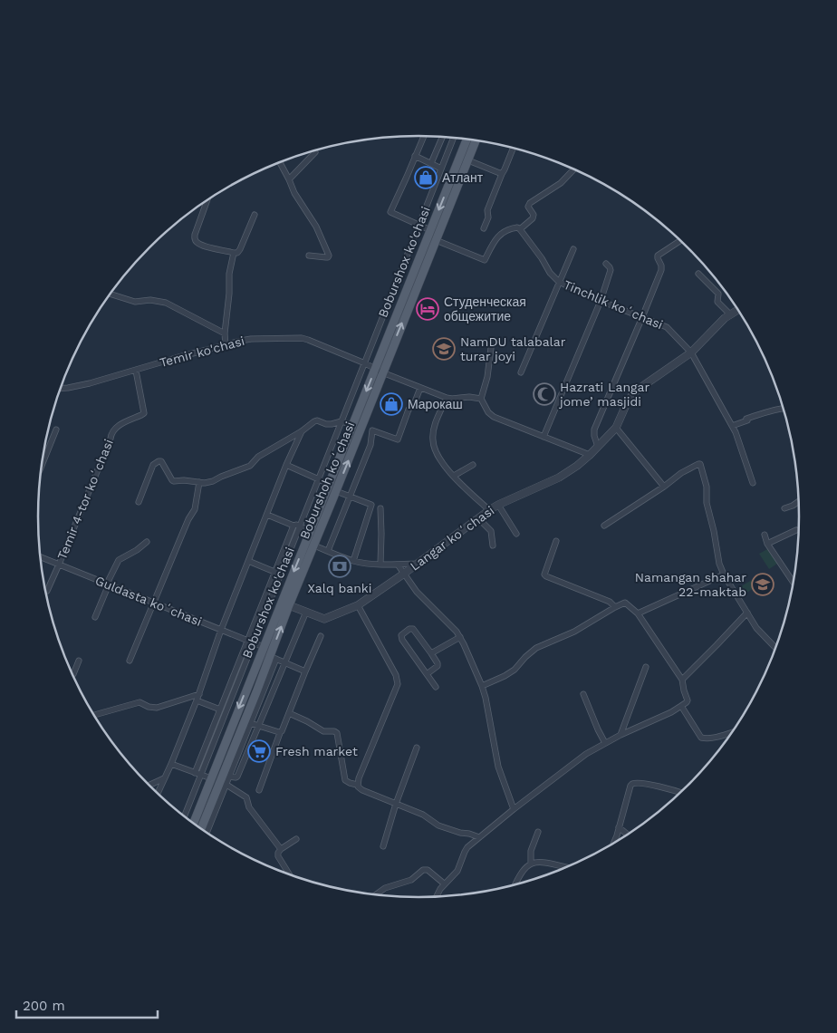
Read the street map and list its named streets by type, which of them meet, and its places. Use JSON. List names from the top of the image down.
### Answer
{
  "streets": {
    "main road": ["Boburshox ko'chasi", "Boburshoh koʻchasi"],
    "street": [
      "Tinchlik koʻchasi",
      "Temir ko'chasi",
      "Temir 4-tor koʻchasi",
      "Langar koʻchasi",
      "Guldasta koʻchasi"
    ]
  },
  "crossings": [
    ["Boburshox ko'chasi", "Temir ko'chasi"],
    ["Boburshox ko'chasi", "Guldasta koʻchasi"],
    ["Tinchlik koʻchasi", "Langar koʻchasi"],
    ["Temir ko'chasi", "Boburshoh koʻchasi"],
    ["Temir ko'chasi", "Temir 4-tor koʻchasi"],
    ["Boburshoh koʻchasi", "Langar koʻchasi"],
    ["Temir 4-tor koʻchasi", "Guldasta koʻchasi"]
  ],
  "one_way": ["Boburshox ko'chasi", "Boburshoh koʻchasi"],
  "places": {
    "shop": ["Атлант", "Марокаш"],
    "hotel": ["Студенческая общежитие"],
    "school or university": ["NamDU talabalar turar joyi", "Namangan shahar 22-maktab"],
    "mosque": ["Hazrati Langar jome’ masjidi"],
    "bank": ["Xalq banki"],
    "supermarket": ["Fresh market"]
  },
  "scale_bar": "200 m"
}
